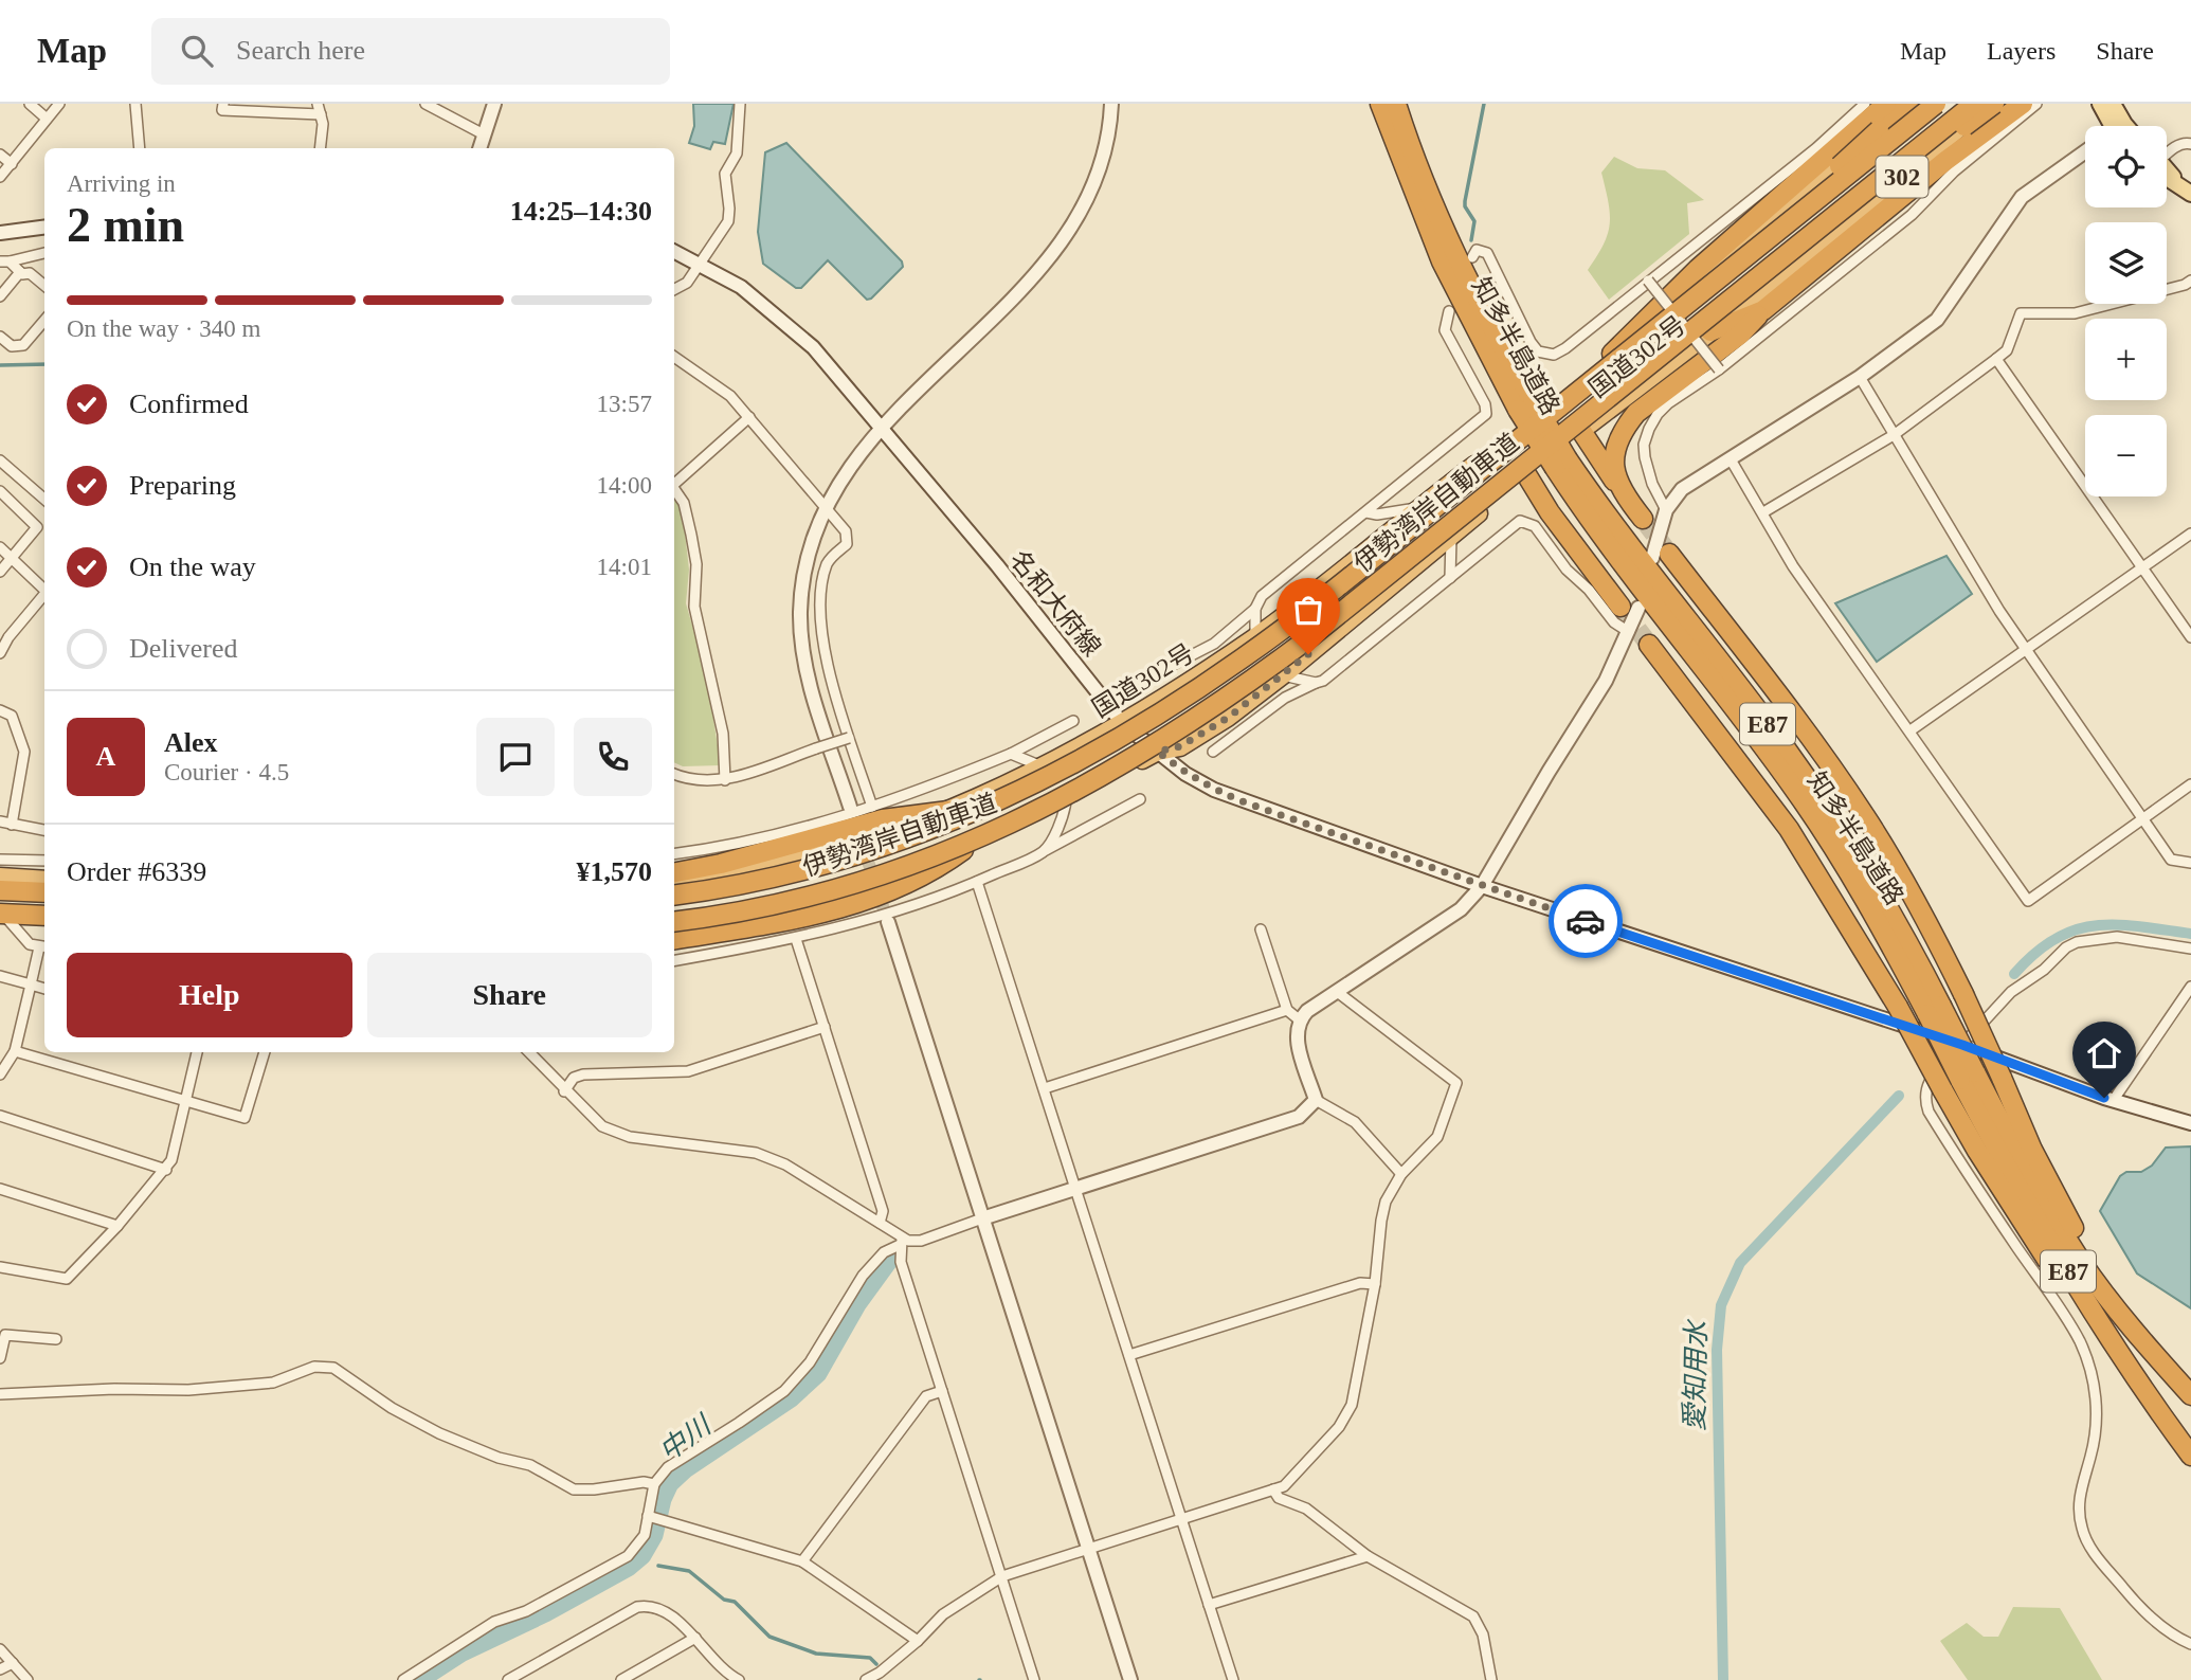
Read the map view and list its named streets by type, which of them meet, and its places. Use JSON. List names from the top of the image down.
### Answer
{
  "streets": {
    "highway": [
      "302",
      "知多半島道路",
      "国道302号",
      "伊勢湾岸自動車道",
      "E87"
    ],
    "street": ["名和大府線"]
  },
  "crossings": [
    ["国道302号", "名和大府線"]
  ],
  "water": ["愛知用水", "中川"],
  "page": {
    "header": "Map",
    "search": "Search here",
    "nav": ["Map", "Layers", "Share"],
    "map_buttons": ["+", "−"],
    "heading": ["2 min", "Arriving in", "14:25–14:30"],
    "panel": [
      "Alex",
      "Courier · 4.5",
      "Order #6339",
      "¥1,570"
    ],
    "bar": "On the way · 340 m",
    "list": [
      ["Confirmed", "13:57"],
      ["Preparing", "14:00"],
      ["On the way", "14:01"],
      "Delivered"
    ],
    "round": "A",
    "buttons": ["Help", "Share"]
  }
}
